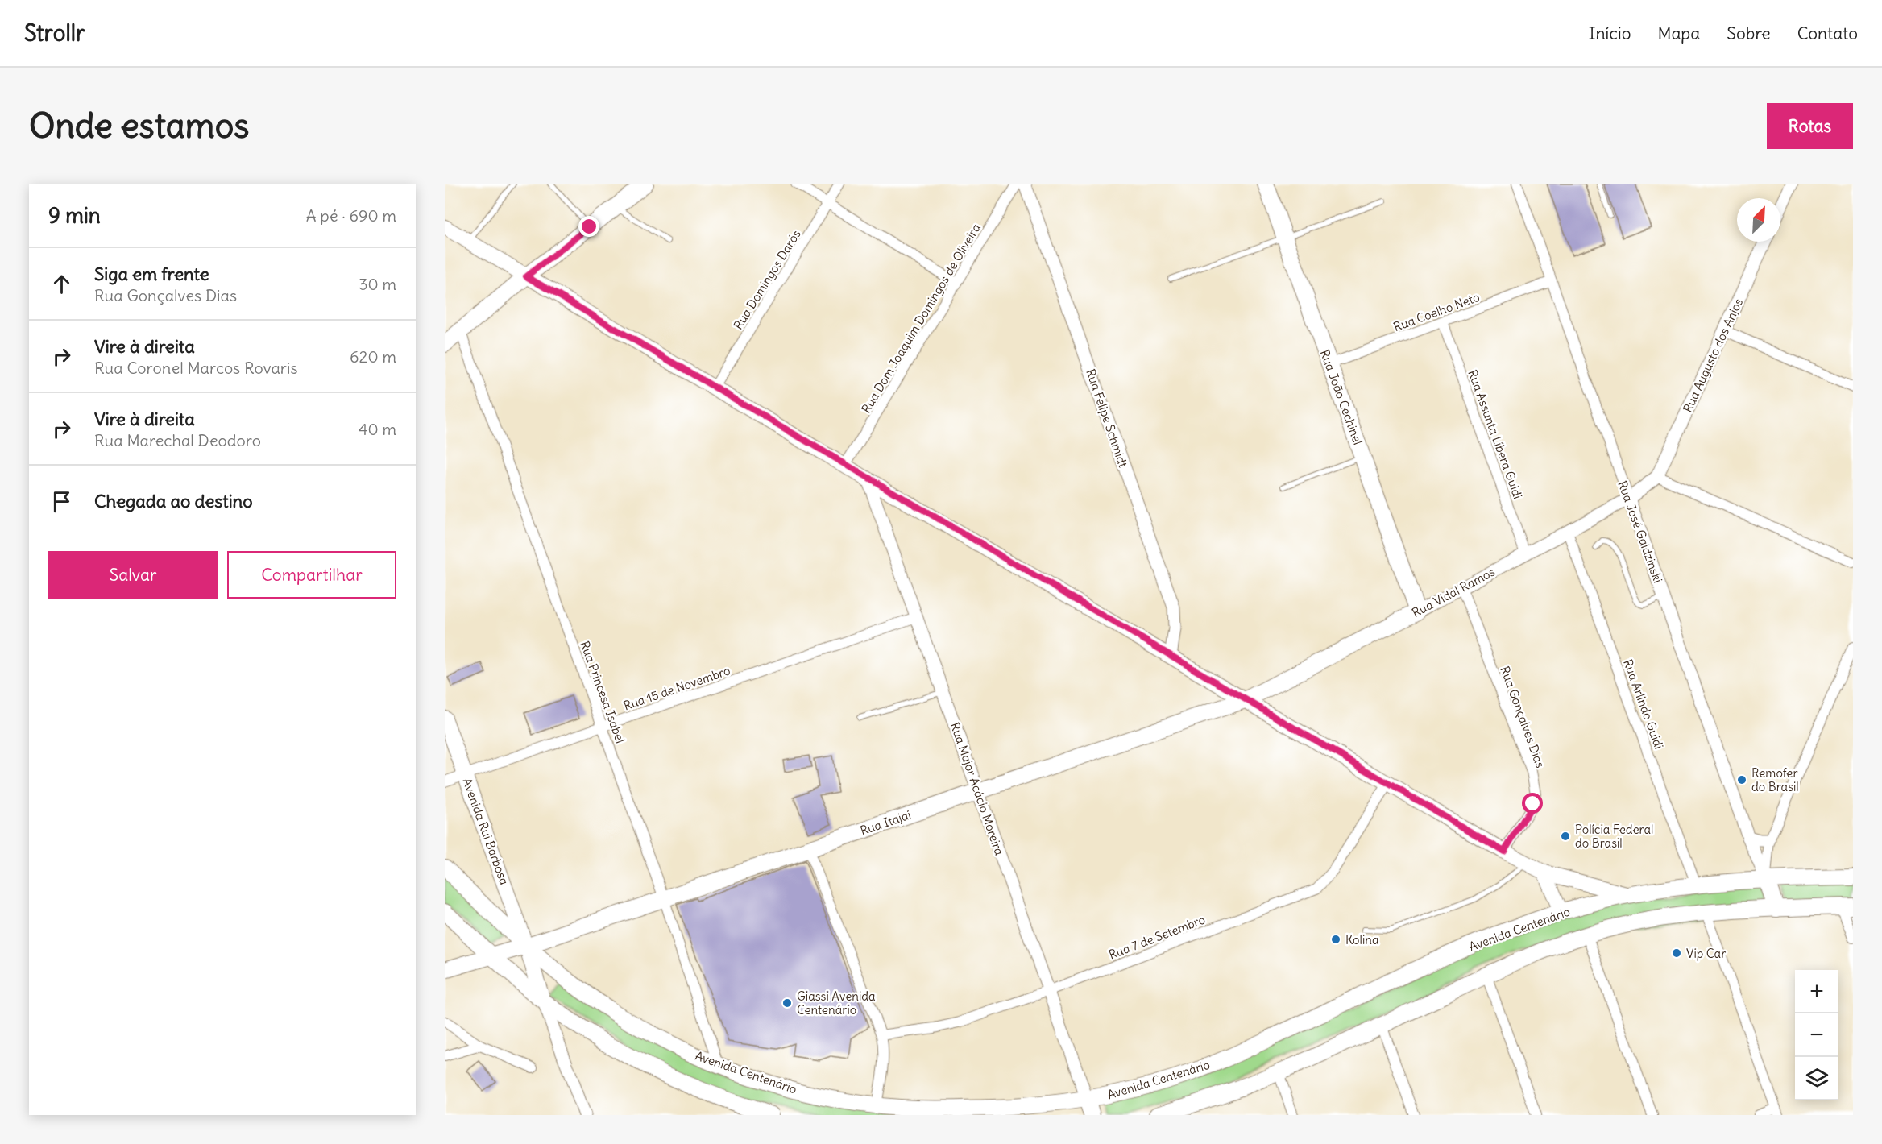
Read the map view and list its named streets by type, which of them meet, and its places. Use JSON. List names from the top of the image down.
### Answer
{
  "streets": {
    "main road": [
      "Rua João Cechinel",
      "Rua Vidal Ramos",
      "Rua Itajaí",
      "Avenida Rui Barbosa",
      "Avenida Centenário"
    ],
    "street": [
      "Rua Domingos Darós",
      "Rua Coelho Neto",
      "Rua Dom Joaquim Domingos de Oliveira",
      "Rua Augusto dos Anjos",
      "Rua Felipe Schmidt",
      "Rua Assunta Líbera Guidi",
      "Rua José Gaidzinski",
      "Rua 15 de Novembro",
      "Rua Princesa Isabel",
      "Rua Arlindo Guidi",
      "Rua Gonçalves Dias",
      "Rua Major Acácio Moreira",
      "Rua 7 de Setembro"
    ]
  },
  "crossings": [
    ["Rua Coelho Neto", "Rua João Cechinel"],
    ["Rua Coelho Neto", "Rua Assunta Líbera Guidi"],
    ["Rua Coelho Neto", "Rua José Gaidzinski"],
    ["Rua Augusto dos Anjos", "Rua Vidal Ramos"],
    ["Rua João Cechinel", "Rua Vidal Ramos"],
    ["Rua Assunta Líbera Guidi", "Rua Vidal Ramos"],
    ["Rua José Gaidzinski", "Rua Vidal Ramos"],
    ["Rua José Gaidzinski", "Avenida Centenário"],
    ["Rua Vidal Ramos", "Rua Arlindo Guidi"],
    ["Rua Vidal Ramos", "Rua Gonçalves Dias"],
    ["Rua Vidal Ramos", "Rua Itajaí"],
    ["Rua 15 de Novembro", "Rua Princesa Isabel"],
    ["Rua 15 de Novembro", "Rua Major Acácio Moreira"],
    ["Rua 15 de Novembro", "Avenida Rui Barbosa"],
    ["Rua Princesa Isabel", "Rua Itajaí"],
    ["Rua Princesa Isabel", "Avenida Centenário"],
    ["Rua Arlindo Guidi", "Avenida Centenário"],
    ["Rua Major Acácio Moreira", "Rua Itajaí"],
    ["Rua Major Acácio Moreira", "Avenida Centenário"],
    ["Rua Major Acácio Moreira", "Rua 7 de Setembro"],
    ["Rua Itajaí", "Avenida Rui Barbosa"],
    ["Rua Itajaí", "Avenida Centenário"],
    ["Avenida Rui Barbosa", "Avenida Centenário"]
  ],
  "places": [
    "Remofer do Brasil",
    "Polícia Federal do Brasil",
    "Kolina",
    "Vip Car",
    "Giassi Avenida Centenário"
  ],
  "north": "top right",
  "page": {
    "header": "Strollr",
    "nav": [
      "Início",
      "Mapa",
      "Sobre",
      "Contato"
    ],
    "buttons": [
      "Rotas",
      ["Salvar", "Compartilhar"]
    ],
    "title": "Onde estamos",
    "heading": ["9 min", "A pé · 690 m"],
    "list": [
      ["Siga em frente", "Rua Gonçalves Dias", "30 m"],
      ["Vire à direita", "Rua Coronel Marcos Rovaris", "620 m"],
      ["Vire à direita", "Rua Marechal Deodoro", "40 m"],
      "Chegada ao destino"
    ],
    "map_buttons": ["+", "−"]
  }
}
